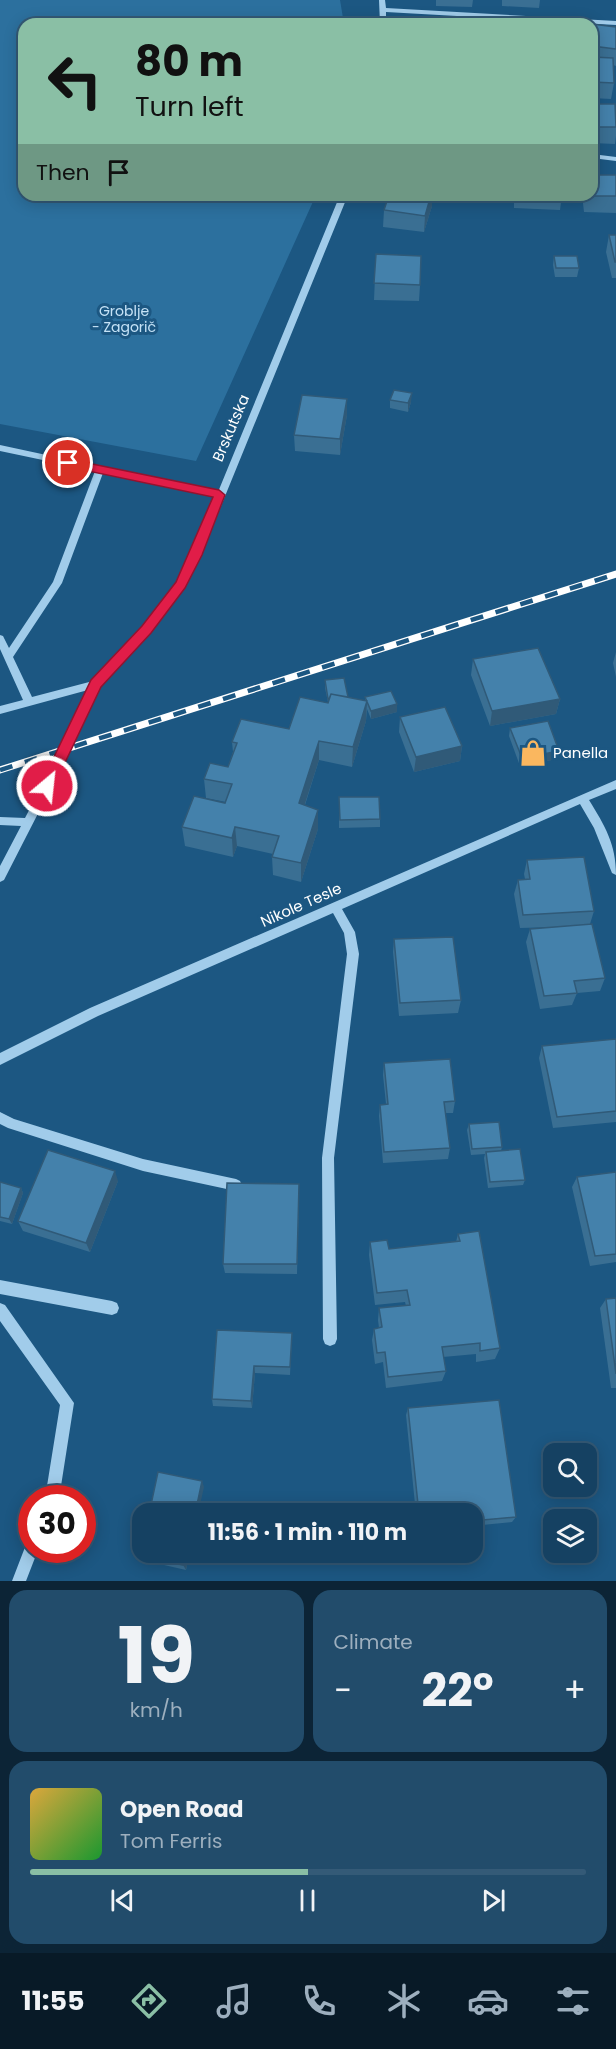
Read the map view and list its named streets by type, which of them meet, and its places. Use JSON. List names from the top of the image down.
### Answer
{
  "streets": {
    "street": ["Brskutska", "Nikole Tesle"]
  },
  "parks": ["Groblje - Zagorič"],
  "places": {
    "shop": ["Panella"]
  },
  "page": {
    "turn": ["80 m", "Turn left"],
    "then": "Then",
    "limit": "30",
    "trip": "11:56 · 1 min · 110 m",
    "tile": [
      ["19", "km/h"],
      "Climate"
    ],
    "heat": ["−", "22°", "+"],
    "song": ["Open Road", "Tom Ferris"],
    "tabs": "11:55"
  }
}
